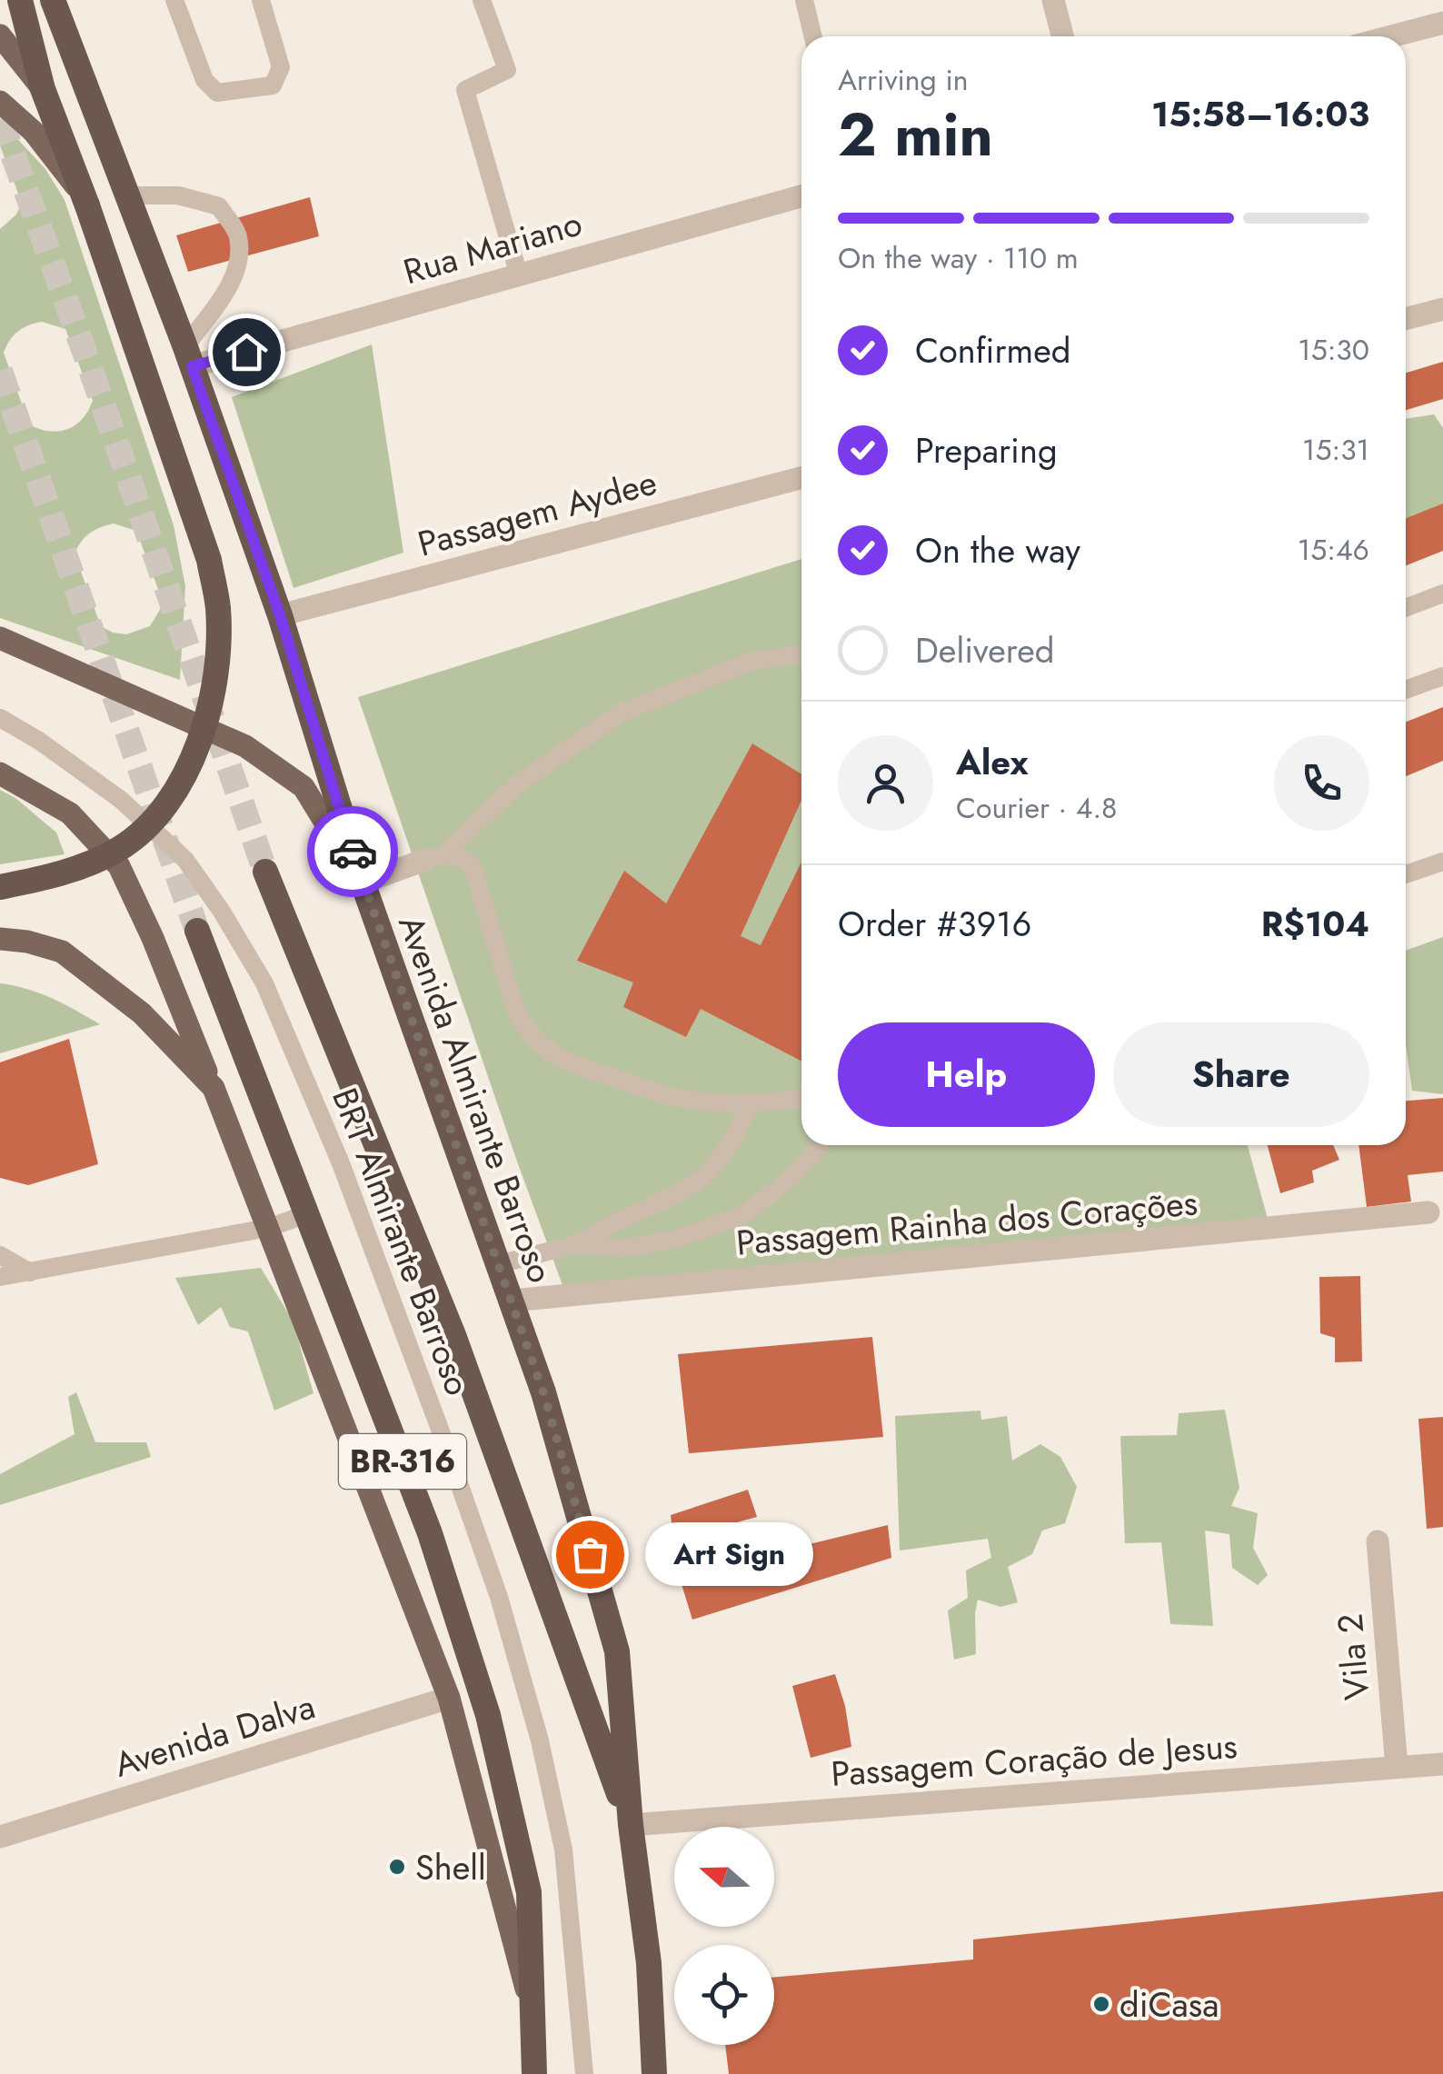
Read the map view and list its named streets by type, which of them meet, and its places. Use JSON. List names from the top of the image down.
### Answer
{
  "streets": {
    "highway": ["Avenida Almirante Barroso", "BR-316"],
    "street": [
      "Rua Mariano",
      "Passagem Aydee",
      "Passagem Rainha dos Corações",
      "Vila 2",
      "Avenida Dalva",
      "Passagem Coração de Jesus"
    ],
    "lane": ["BRT Almirante Barroso"]
  },
  "crossings": [
    ["Rua Mariano", "Avenida Almirante Barroso"],
    ["Passagem Aydee", "Avenida Almirante Barroso"],
    ["Avenida Almirante Barroso", "Passagem Rainha dos Corações"],
    ["Avenida Almirante Barroso", "Passagem Coração de Jesus"],
    ["Vila 2", "Passagem Coração de Jesus"]
  ],
  "places": ["Art Sign", "Shell", "diCasa"],
  "north": "left",
  "page": {
    "heading": ["2 min", "Arriving in", "15:58–16:03"],
    "panel": [
      "Alex",
      "Courier · 4.8",
      "Order #3916",
      "R$104"
    ],
    "bar": "On the way · 110 m",
    "list": [
      ["Confirmed", "15:30"],
      ["Preparing", "15:31"],
      ["On the way", "15:46"],
      "Delivered"
    ],
    "buttons": ["Help", "Share"],
    "bubble": "Art Sign"
  }
}
